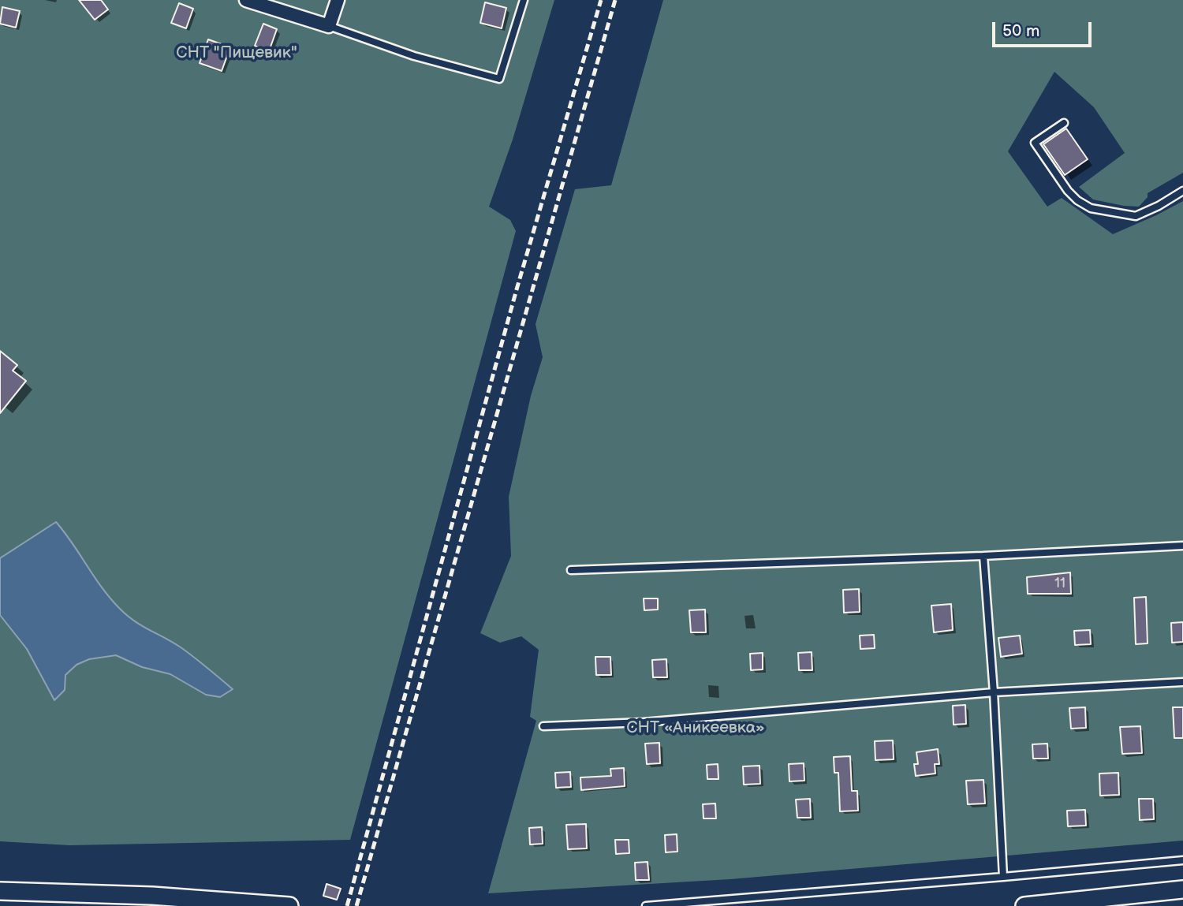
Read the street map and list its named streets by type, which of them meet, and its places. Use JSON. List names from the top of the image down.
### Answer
{
  "parks": ["СНТ \"Пищевик\"", "СНТ «Аникеевка»"],
  "house_numbers": ["11"],
  "scale_bar": "50 m"
}
